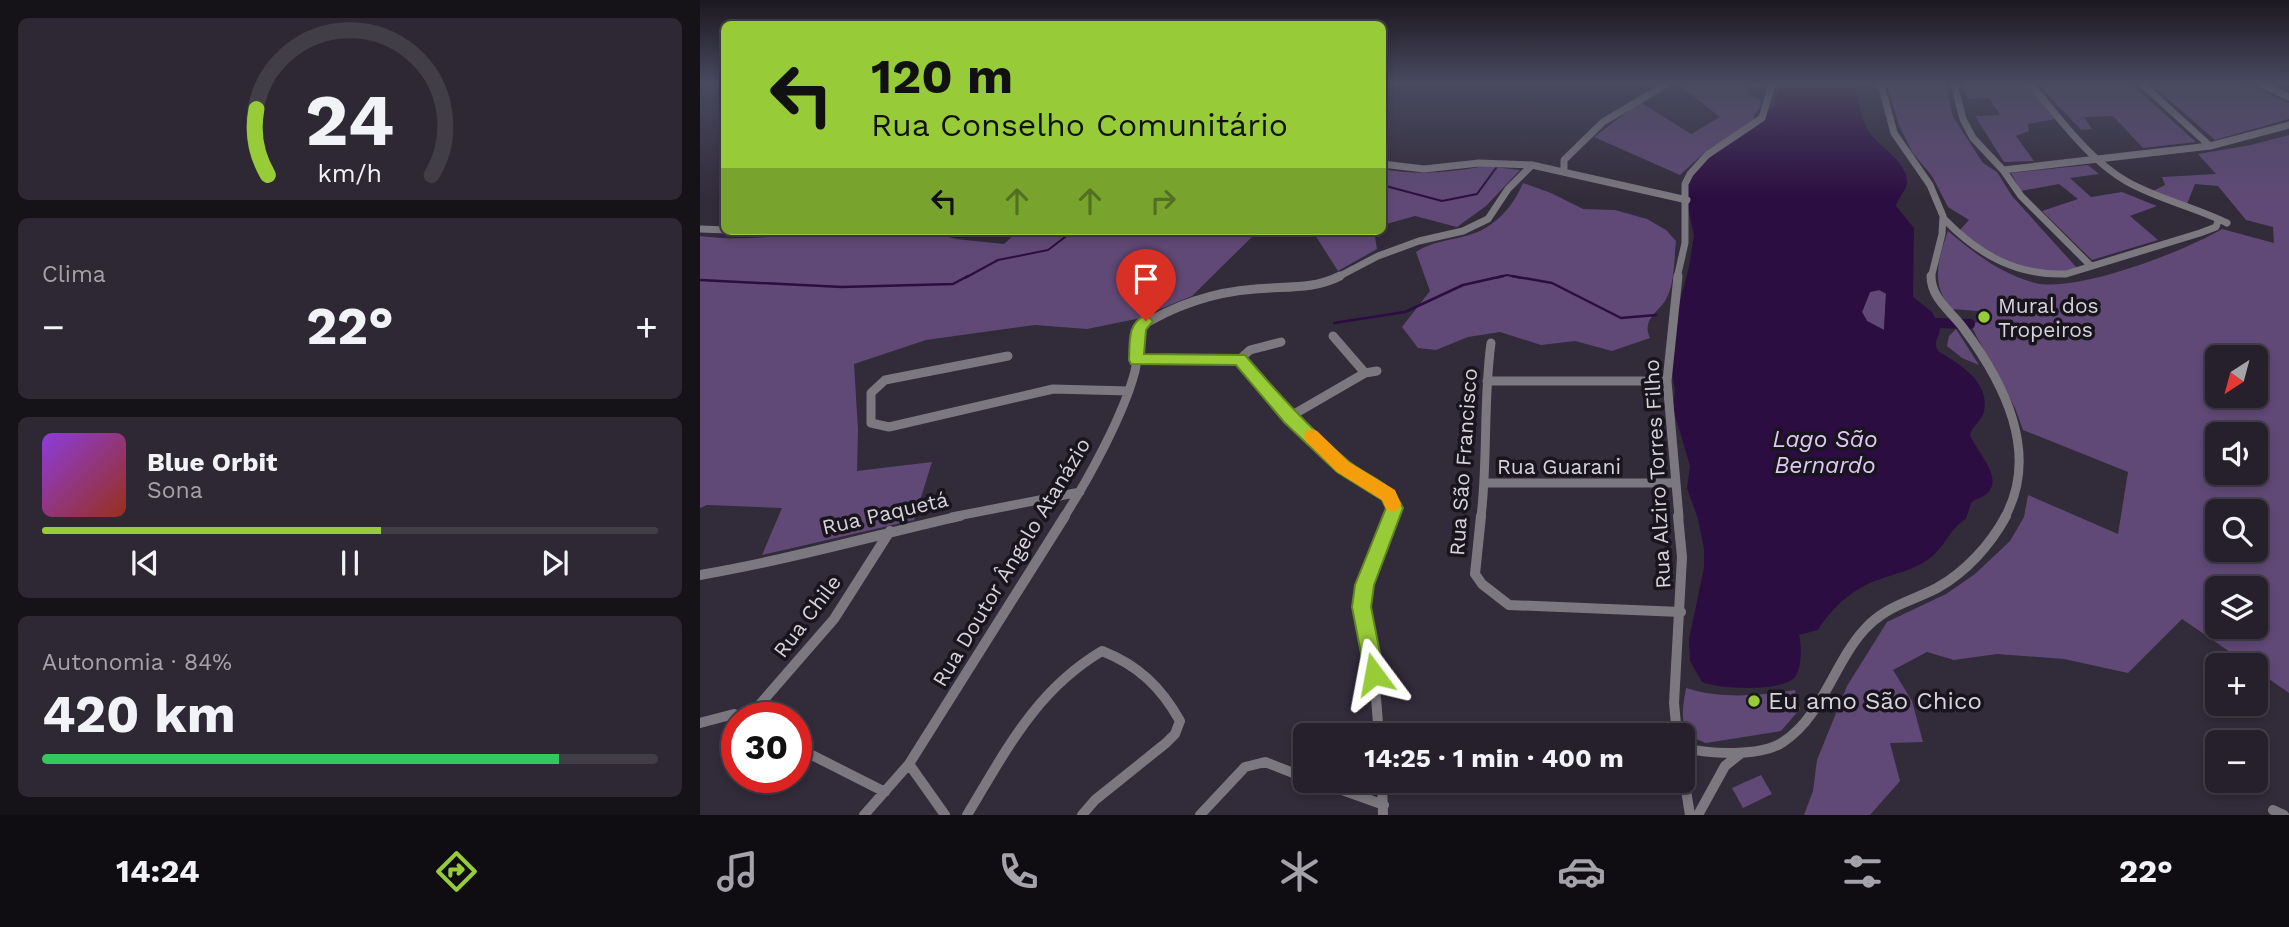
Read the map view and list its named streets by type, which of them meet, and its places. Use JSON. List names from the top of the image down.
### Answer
{
  "streets": {
    "street": [
      "Rua São Francisco",
      "Rua Guarani",
      "Rua Alziro Torres Filho",
      "Rua Paquetá",
      "Rua Doutor Ângelo Atanázio",
      "Rua Chile"
    ]
  },
  "crossings": [
    ["Rua São Francisco", "Rua Guarani"],
    ["Rua São Francisco", "Rua Alziro Torres Filho"],
    ["Rua Guarani", "Rua Alziro Torres Filho"],
    ["Rua Paquetá", "Rua Doutor Ângelo Atanázio"],
    ["Rua Paquetá", "Rua Chile"]
  ],
  "water": ["Lago São Bernardo"],
  "places": ["Mural dos Tropeiros", "Eu amo São Chico"],
  "north": "bottom left",
  "page": {
    "turn": ["120 m", "Rua Conselho Comunitário"],
    "tile": [
      "Clima",
      ["Autonomia · 84%", "420 km"]
    ],
    "heat": ["−", "22°", "+"],
    "map_buttons": ["+", "−"],
    "song": ["Blue Orbit", "Sona"],
    "limit": "30",
    "trip": "14:25 · 1 min · 400 m",
    "tabs": ["14:24", "22°"],
    "gauge": ["24", "km/h"]
  }
}
